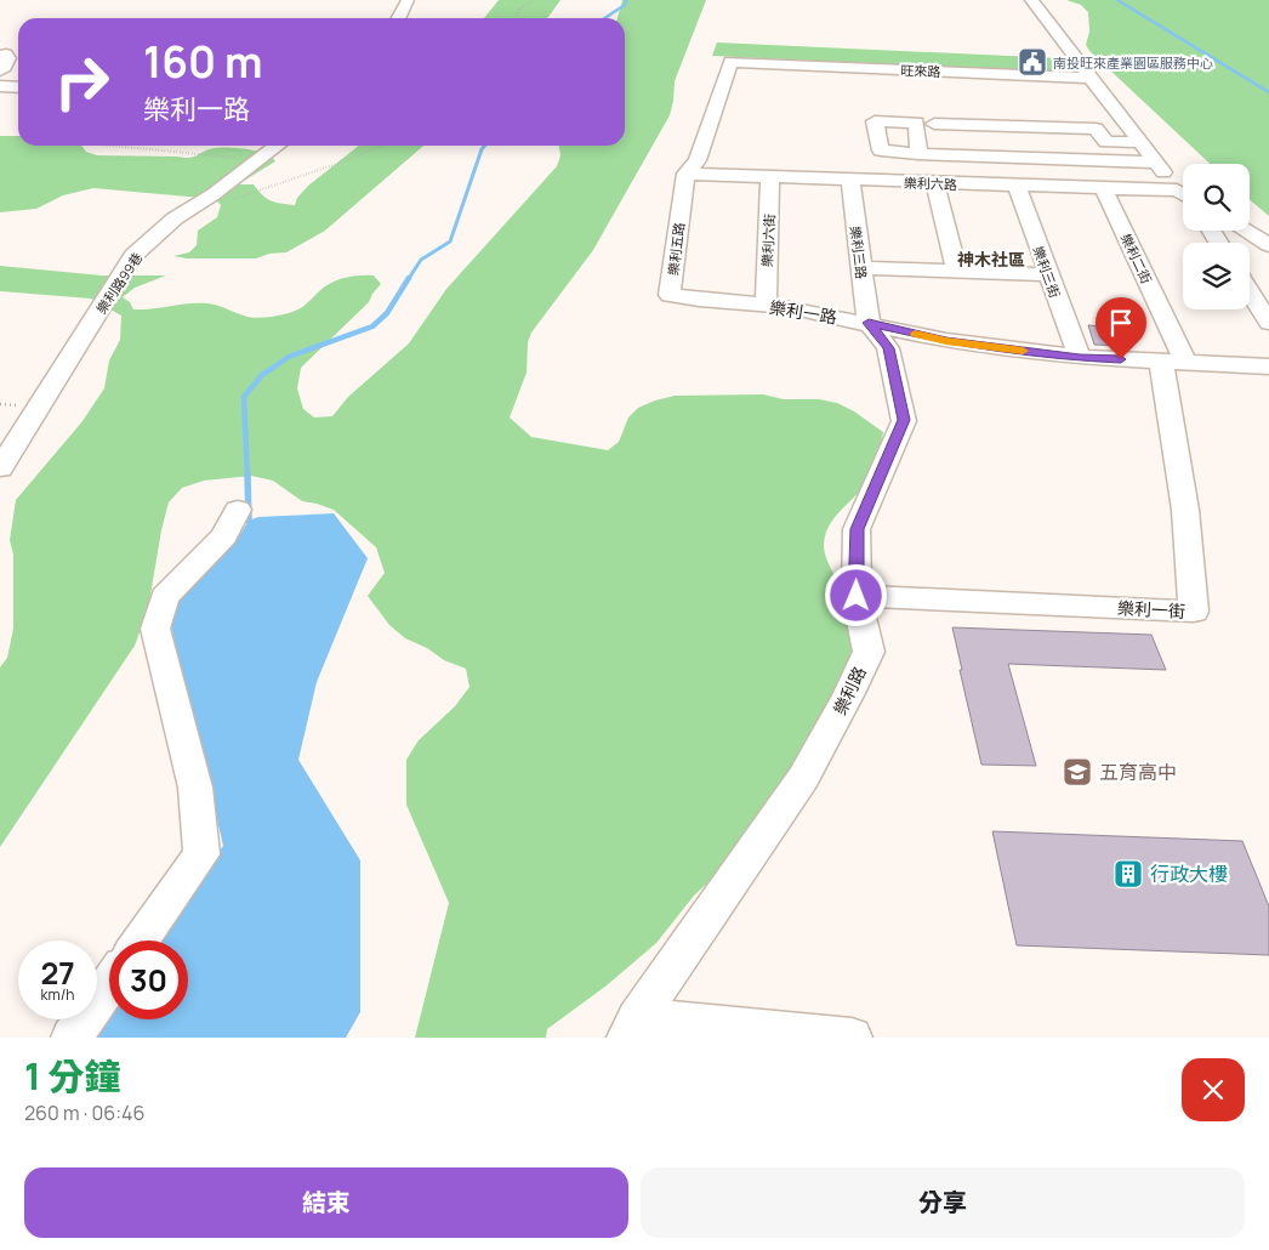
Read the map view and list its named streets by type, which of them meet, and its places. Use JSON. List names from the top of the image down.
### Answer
{
  "streets": {
    "street": [
      "旺來路",
      "樂利六路",
      "樂利六街",
      "樂利五路",
      "樂利三路",
      "樂利二街",
      "樂利三街",
      "樂利路99巷",
      "樂利一路",
      "樂利一街",
      "樂利路"
    ]
  },
  "crossings": [
    ["旺來路", "樂利六路"],
    ["旺來路", "樂利五路"],
    ["樂利六路", "樂利六街"],
    ["樂利六路", "樂利五路"],
    ["樂利六路", "樂利三路"],
    ["樂利六路", "樂利二街"],
    ["樂利六路", "樂利三街"],
    ["樂利六街", "樂利一路"],
    ["樂利五路", "樂利一路"],
    ["樂利三路", "樂利一路"],
    ["樂利三路", "樂利路"],
    ["樂利二街", "樂利一路"],
    ["樂利二街", "樂利一街"],
    ["樂利三街", "樂利一路"],
    ["樂利一路", "樂利一街"],
    ["樂利一路", "樂利路"],
    ["樂利一街", "樂利路"]
  ],
  "districts": ["神木社區"],
  "places": {
    "public building": ["南投旺來產業園區服務中心"],
    "school or university": ["五育高中"],
    "building": ["行政大樓"]
  },
  "page": {
    "turn": ["160 m", "樂利一路"],
    "speed": "27 km/h",
    "limit": "30",
    "heading": ["1 分鐘", "260 m · 06:46"],
    "buttons": ["結束", "分享"]
  }
}
